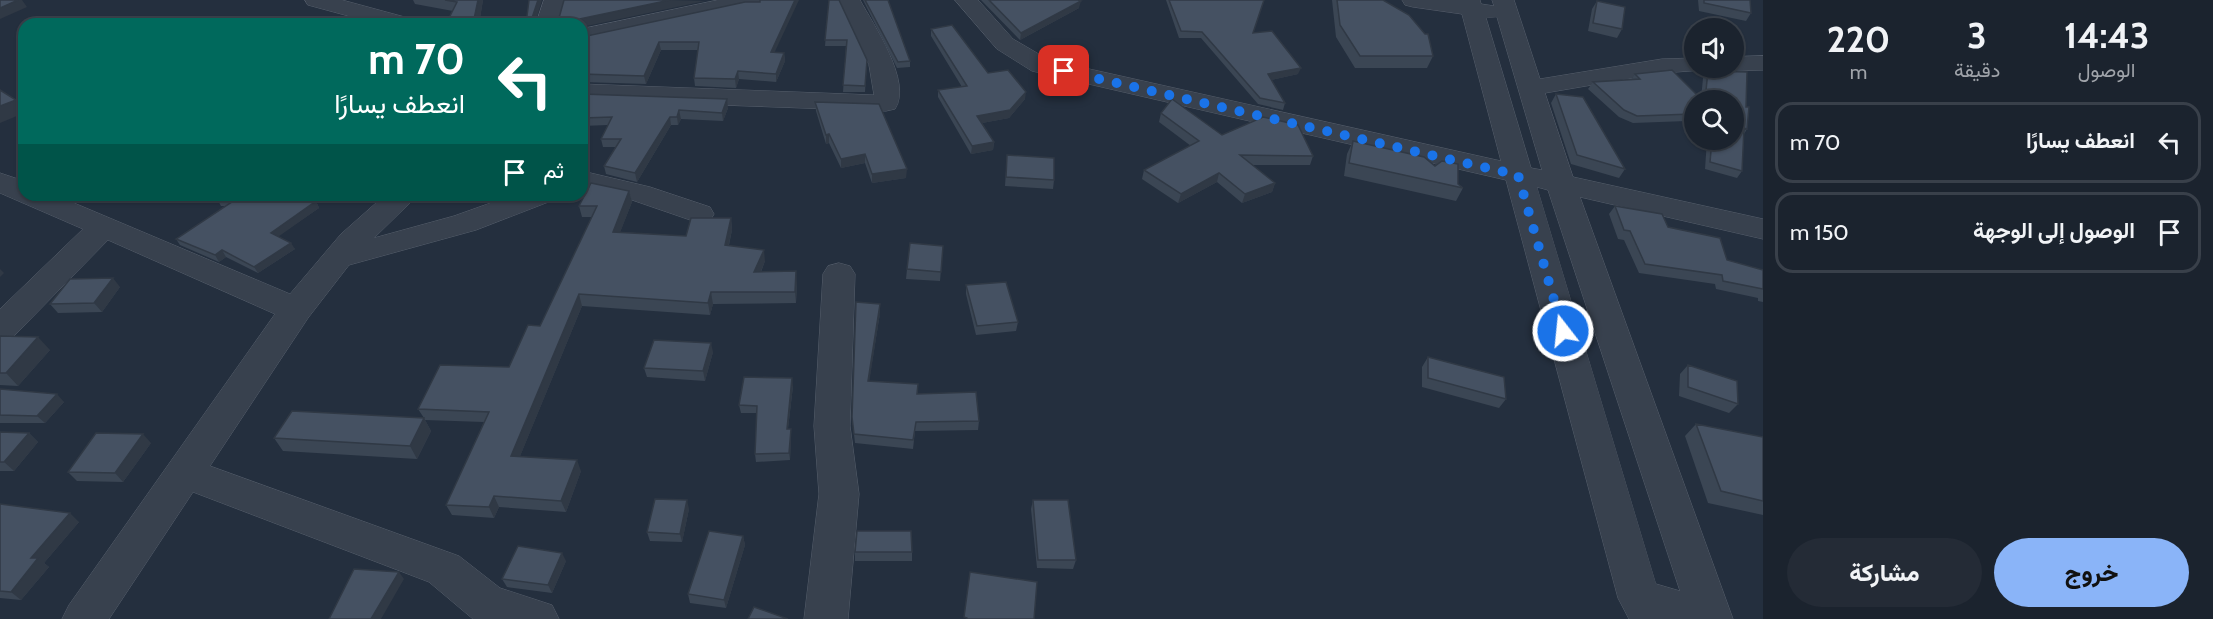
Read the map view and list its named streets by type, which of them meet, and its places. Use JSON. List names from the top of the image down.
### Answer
{
  "page": {
    "eta": [
      "14:43",
      "الوصول",
      "3",
      "دقيقة",
      "220",
      "m"
    ],
    "turn": ["70 m", "انعطف يسارًا"],
    "list": [
      {
        "name": "انعطف يسارًا",
        "value": "70 m"
      },
      {
        "name": "الوصول إلى الوجهة",
        "value": "150 m"
      }
    ],
    "then": "ثم",
    "buttons": ["خروج", "مشاركة"]
  }
}
